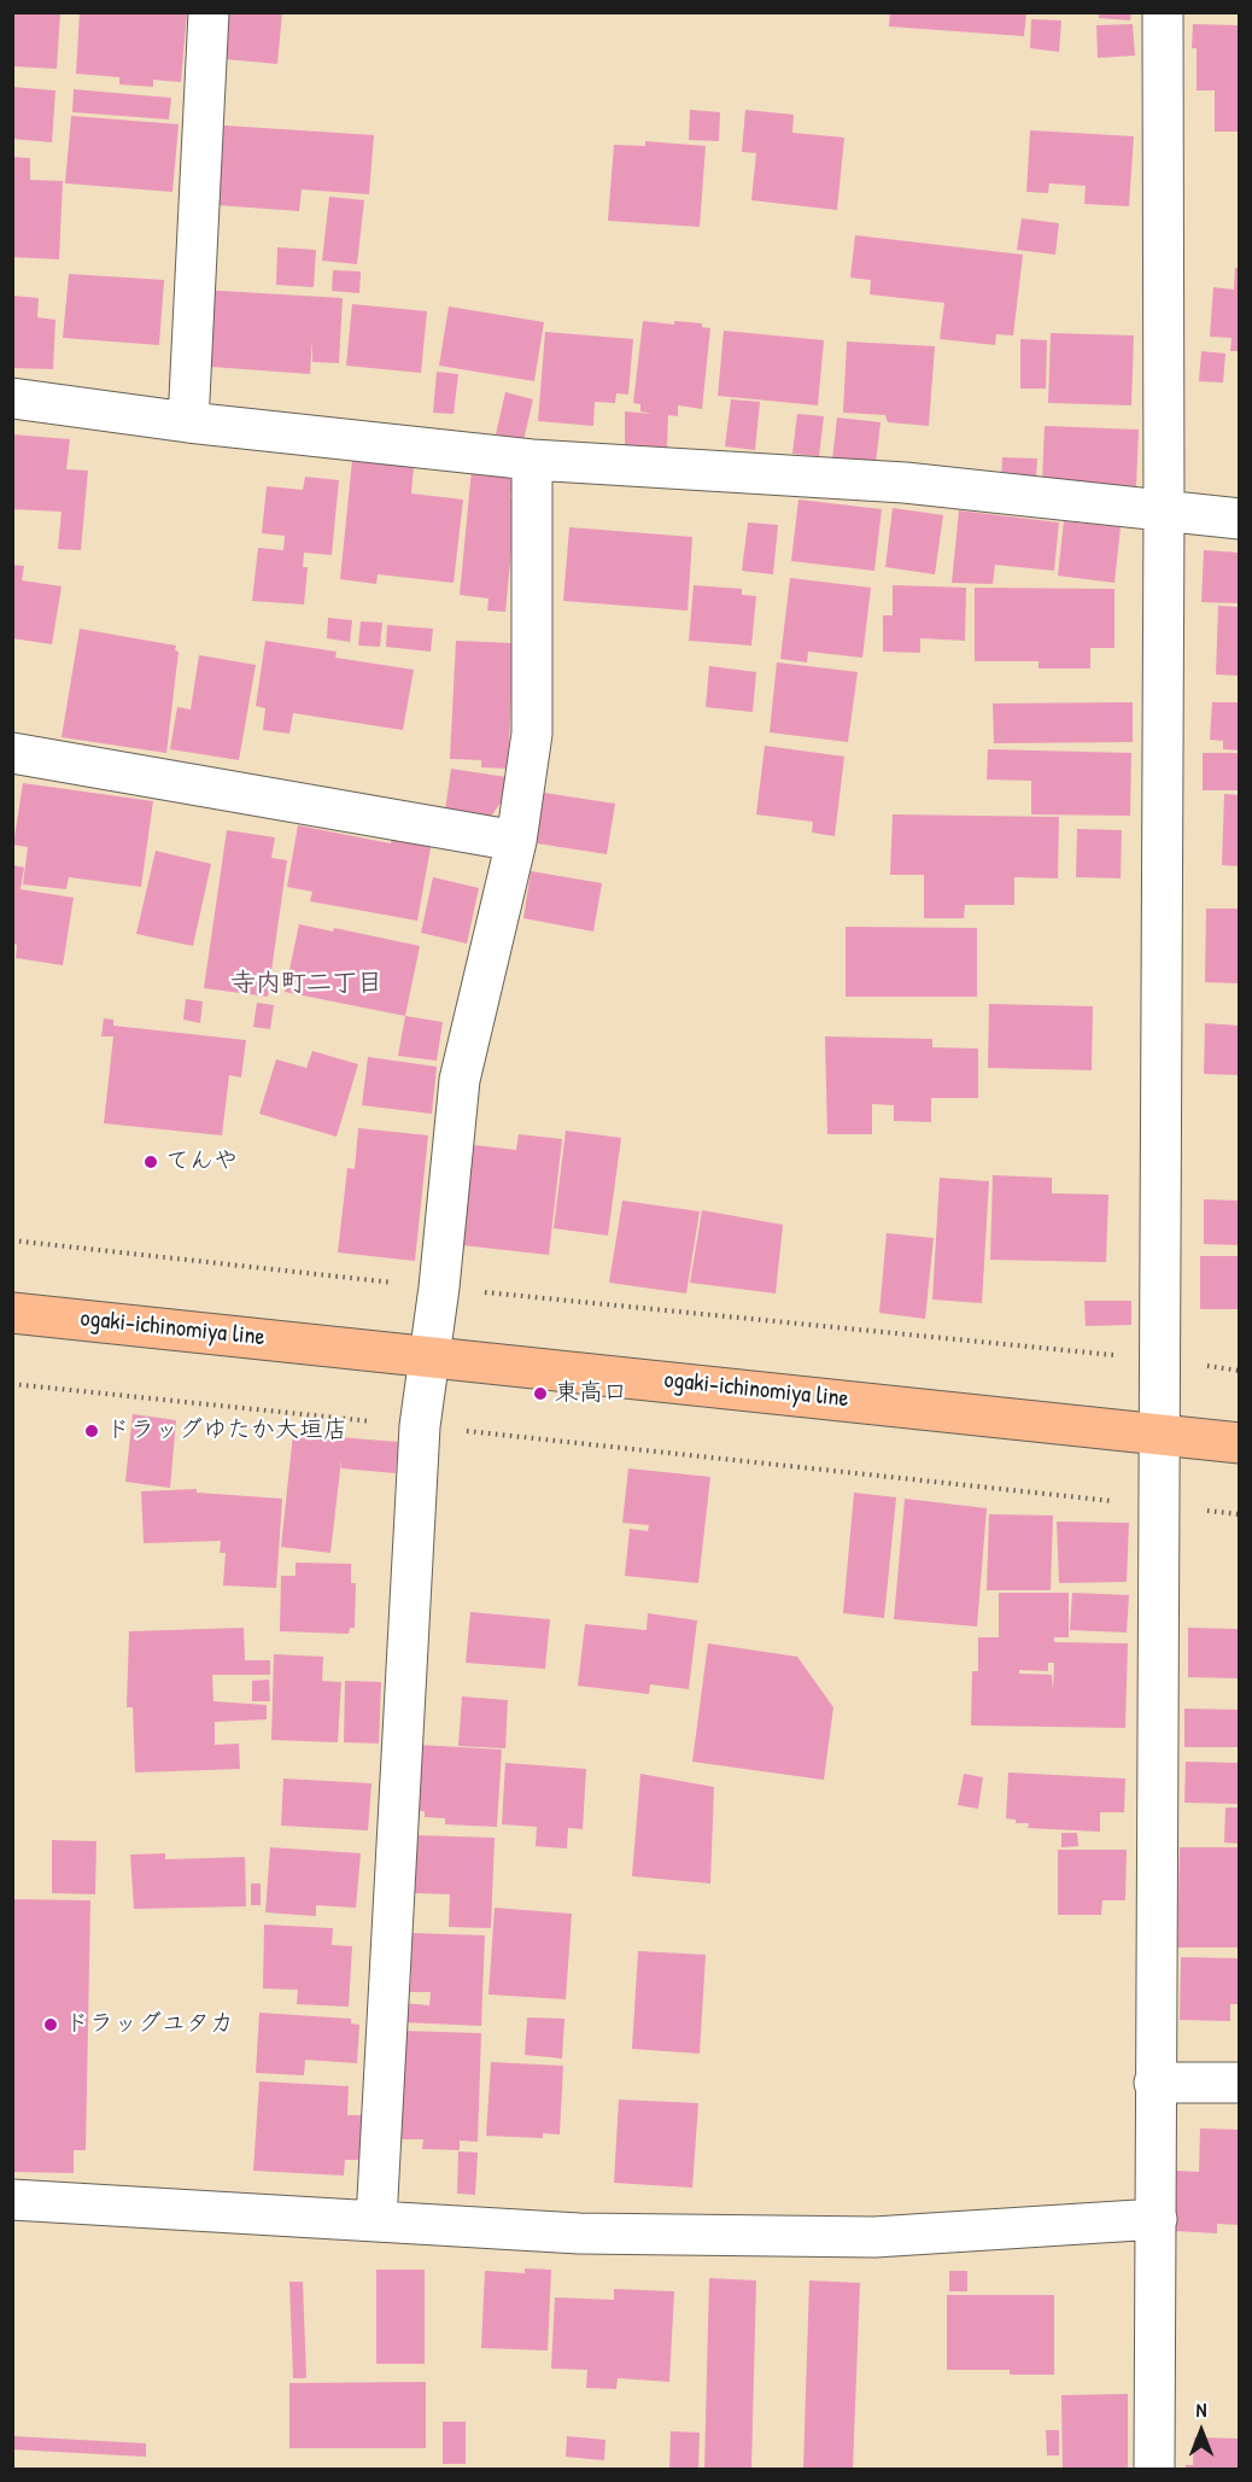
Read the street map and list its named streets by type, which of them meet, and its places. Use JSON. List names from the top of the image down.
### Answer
{
  "streets": {
    "main road": ["ogaki-ichinomiya line"]
  },
  "districts": ["寺内町二丁目"],
  "places": [
    "てんや",
    "東高口",
    "ドラッグゆたか大垣店",
    "ドラッグユタカ"
  ],
  "north": "top"
}
